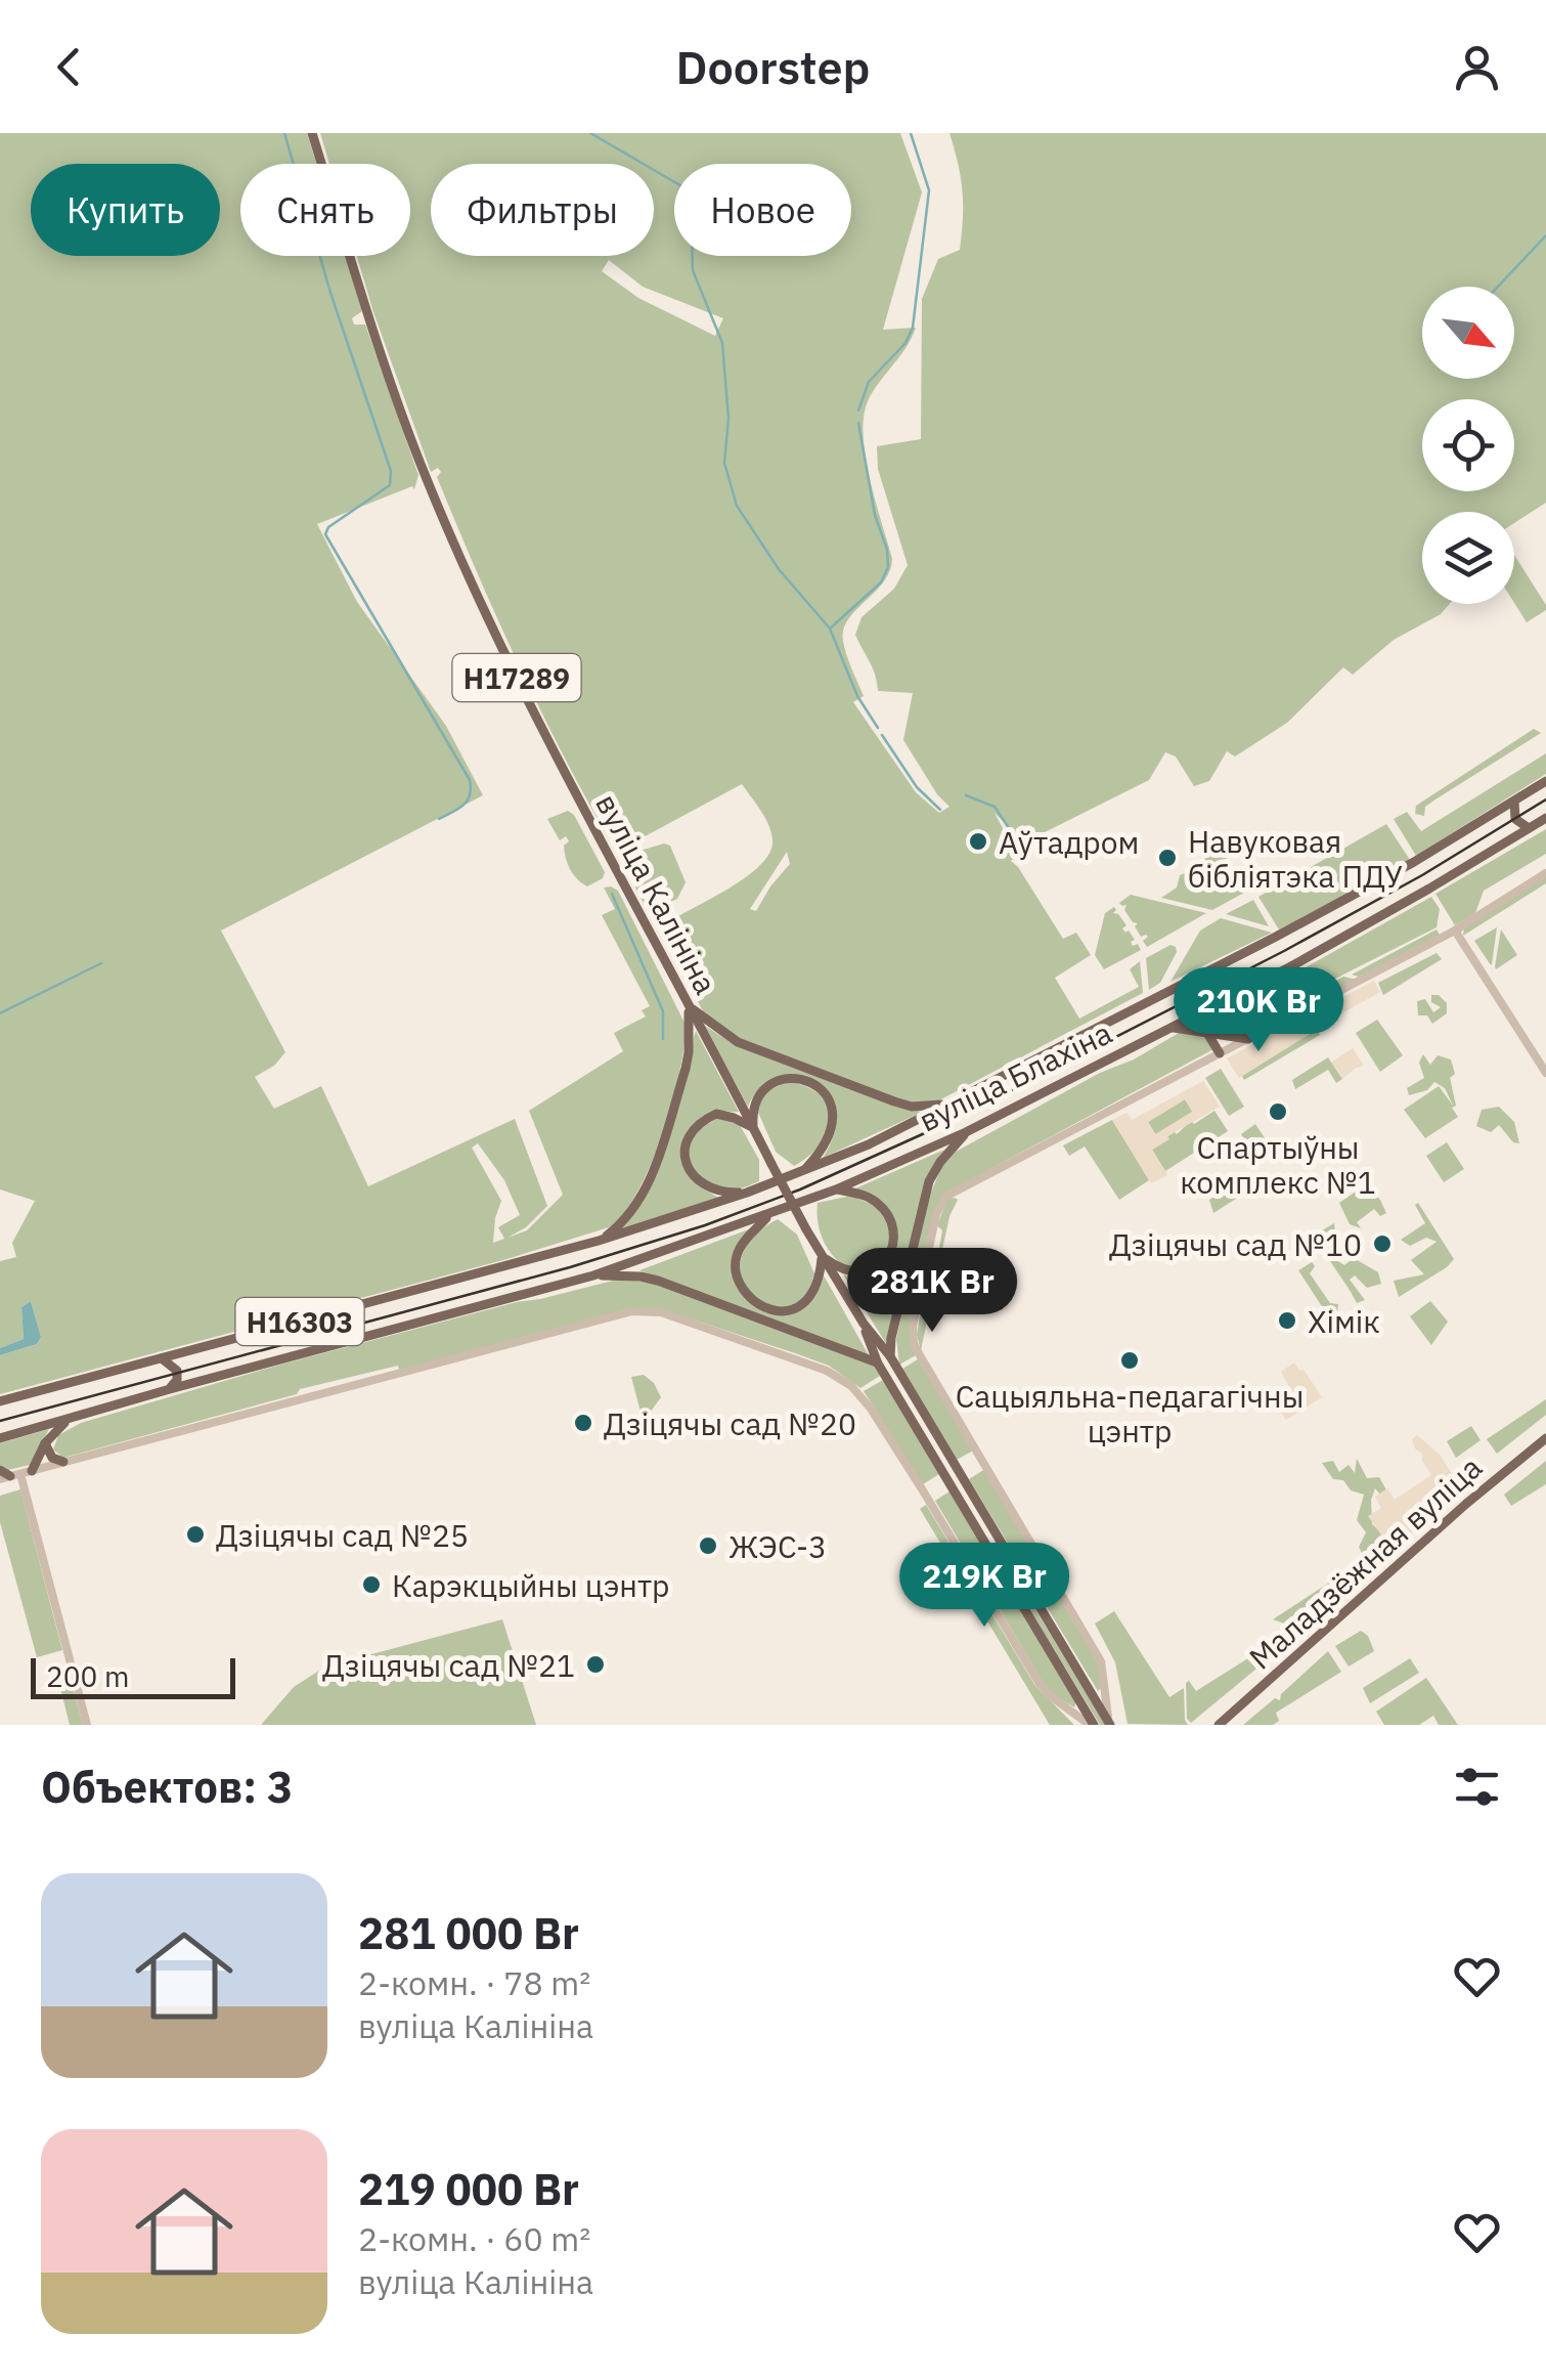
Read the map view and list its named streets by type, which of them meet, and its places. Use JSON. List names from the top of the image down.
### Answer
{
  "streets": {
    "main road": [
      "Н17289",
      "вуліца Калініна",
      "вуліца Блахіна",
      "Н16303",
      "Маладзёжная вуліца"
    ]
  },
  "crossings": [
    ["Н17289", "вуліца Калініна"],
    ["Н17289", "вуліца Блахіна"],
    ["Н17289", "Н16303"],
    ["вуліца Блахіна", "Н16303"]
  ],
  "places": [
    "Аўтадром",
    "Навуковая бібліятэка ПДУ",
    "Спартыўны комплекс №1",
    "Дзіцячы сад №10",
    "Хімік",
    "Сацыяльна-педагагічны цэнтр",
    "Дзіцячы сад №20",
    "Дзіцячы сад №25",
    "ЖЭС-3",
    "Карэкцыйны цэнтр",
    "Дзіцячы сад №21"
  ],
  "scale_bar": "200 m",
  "north": "bottom right",
  "page": {
    "header": "Doorstep",
    "chip": [
      "Купить",
      "Снять",
      "Фильтры",
      "Новое"
    ],
    "price": ["210K Br", "281K Br", "219K Br"],
    "scale": "200 m",
    "heading": "Объектов: 3",
    "list": [
      {
        "name": "281 000 Br",
        "note": "2-комн. · 78 m² · вуліца Калініна"
      },
      {
        "name": "219 000 Br",
        "note": "2-комн. · 60 m² · вуліца Калініна"
      }
    ]
  }
}
